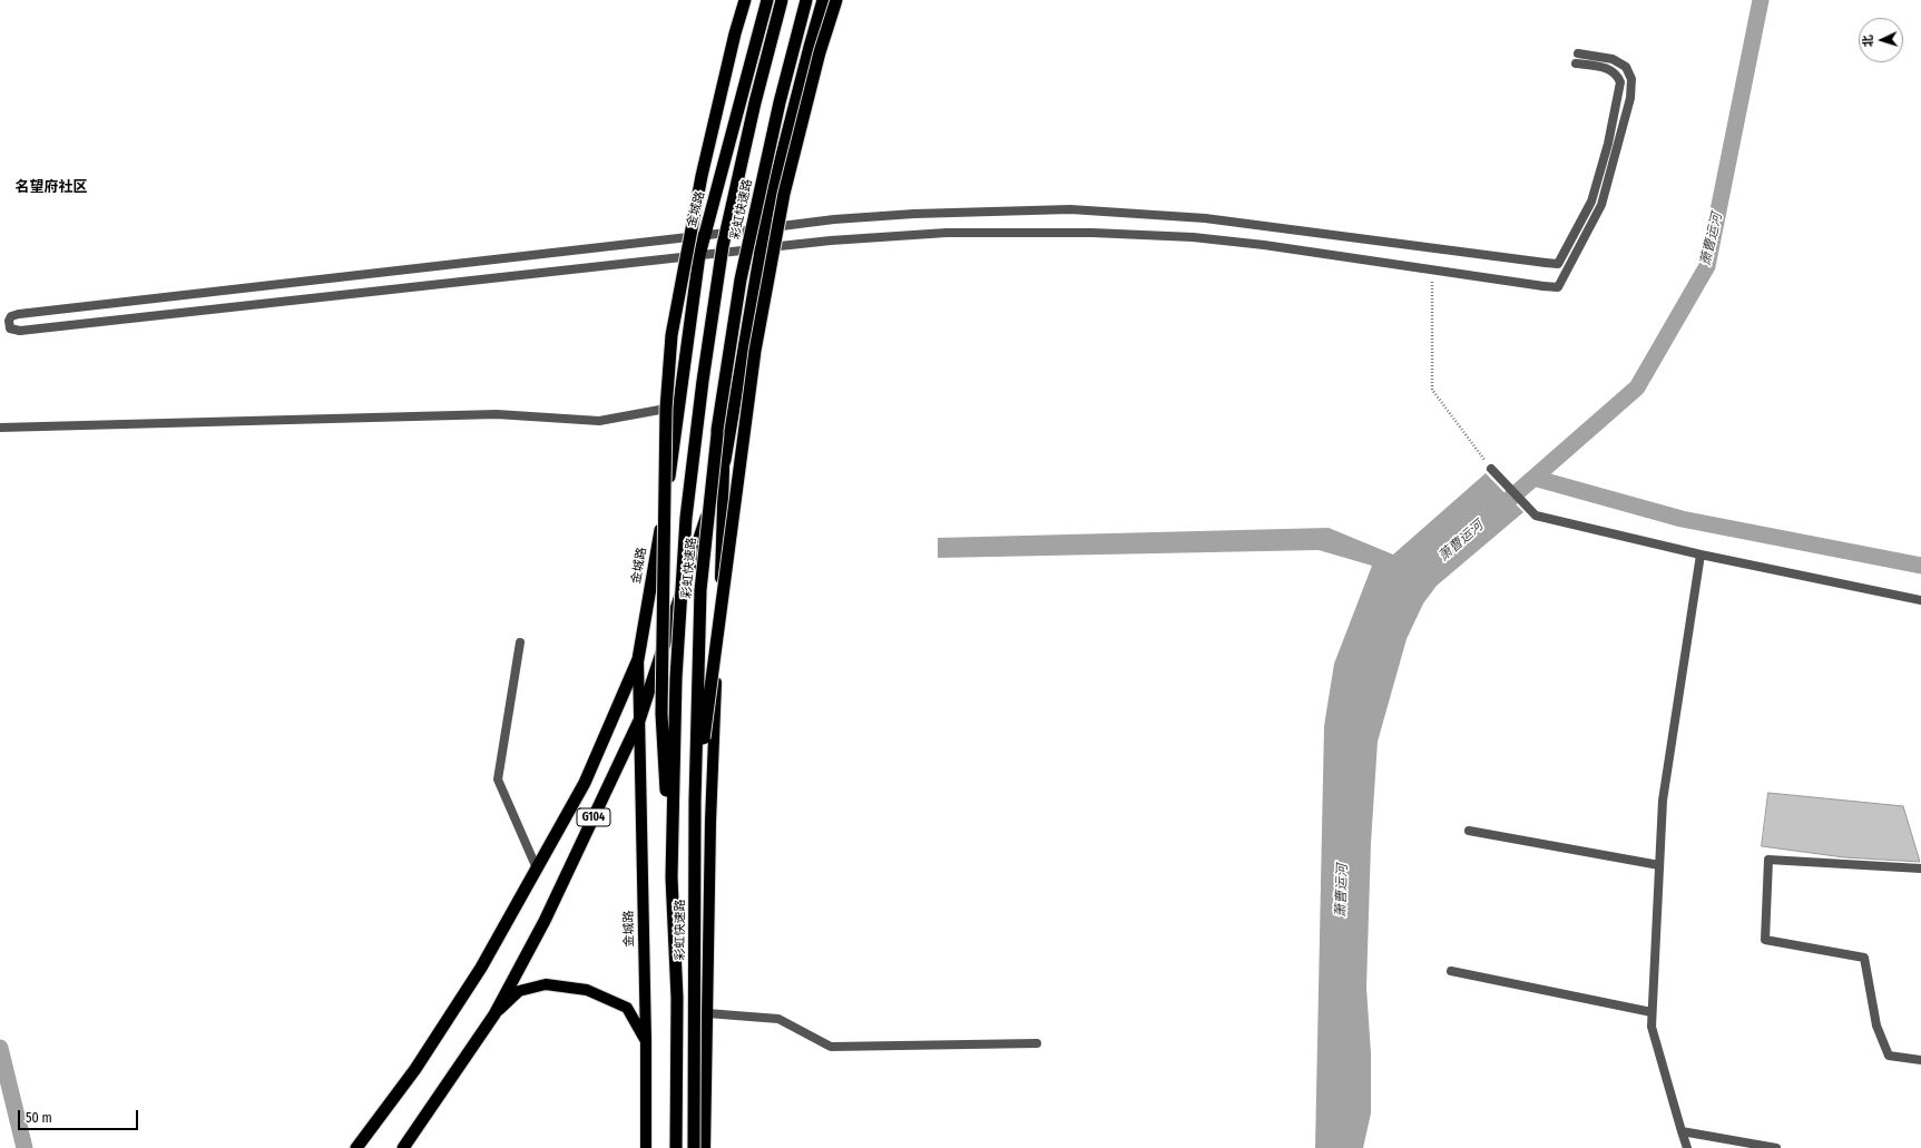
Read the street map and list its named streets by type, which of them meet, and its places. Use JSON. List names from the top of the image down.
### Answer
{
  "streets": {
    "highway": ["金城路", "彩虹快速路", "G104"]
  },
  "crossings": [
    ["金城路", "G104"]
  ],
  "districts": ["名望府社区"],
  "water": ["萧曹运河"],
  "scale_bar": "50 m",
  "north": "left"
}
